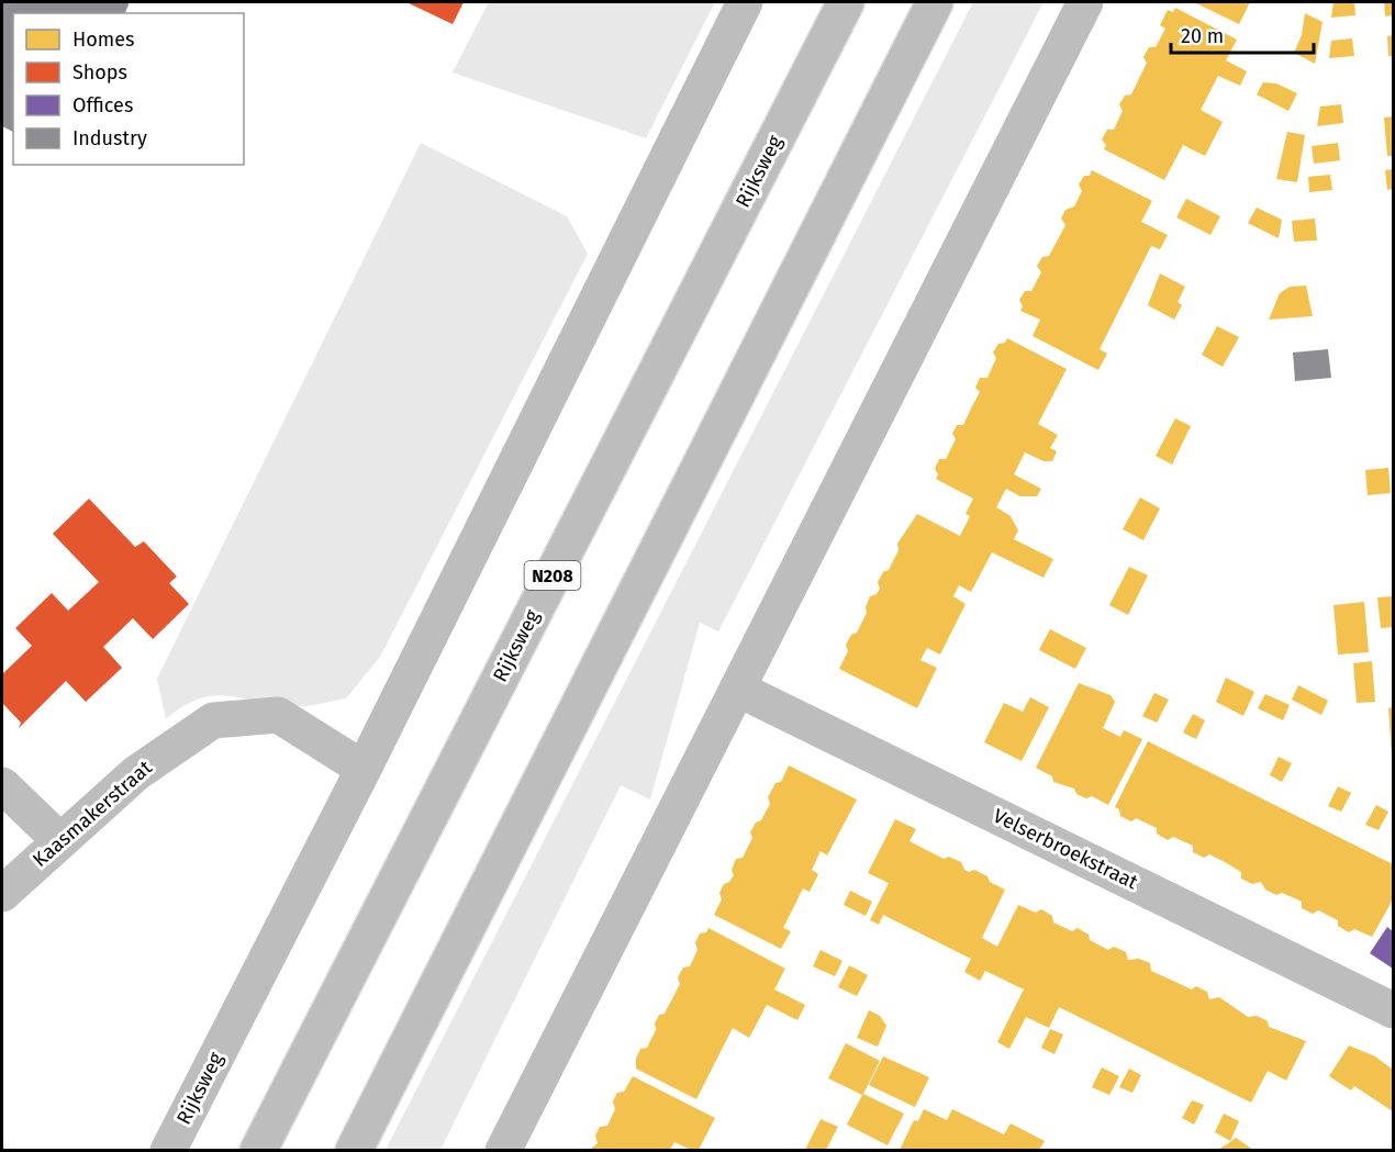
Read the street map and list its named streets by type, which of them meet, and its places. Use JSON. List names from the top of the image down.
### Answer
{
  "streets": {
    "street": [
      "Rijksweg",
      "N208",
      "Kaasmakerstraat",
      "Velserbroekstraat"
    ]
  },
  "crossings": [
    ["Rijksweg", "Kaasmakerstraat"]
  ],
  "legend": [
    "Homes",
    "Shops",
    "Offices",
    "Industry"
  ],
  "scale_bar": "20 m"
}
